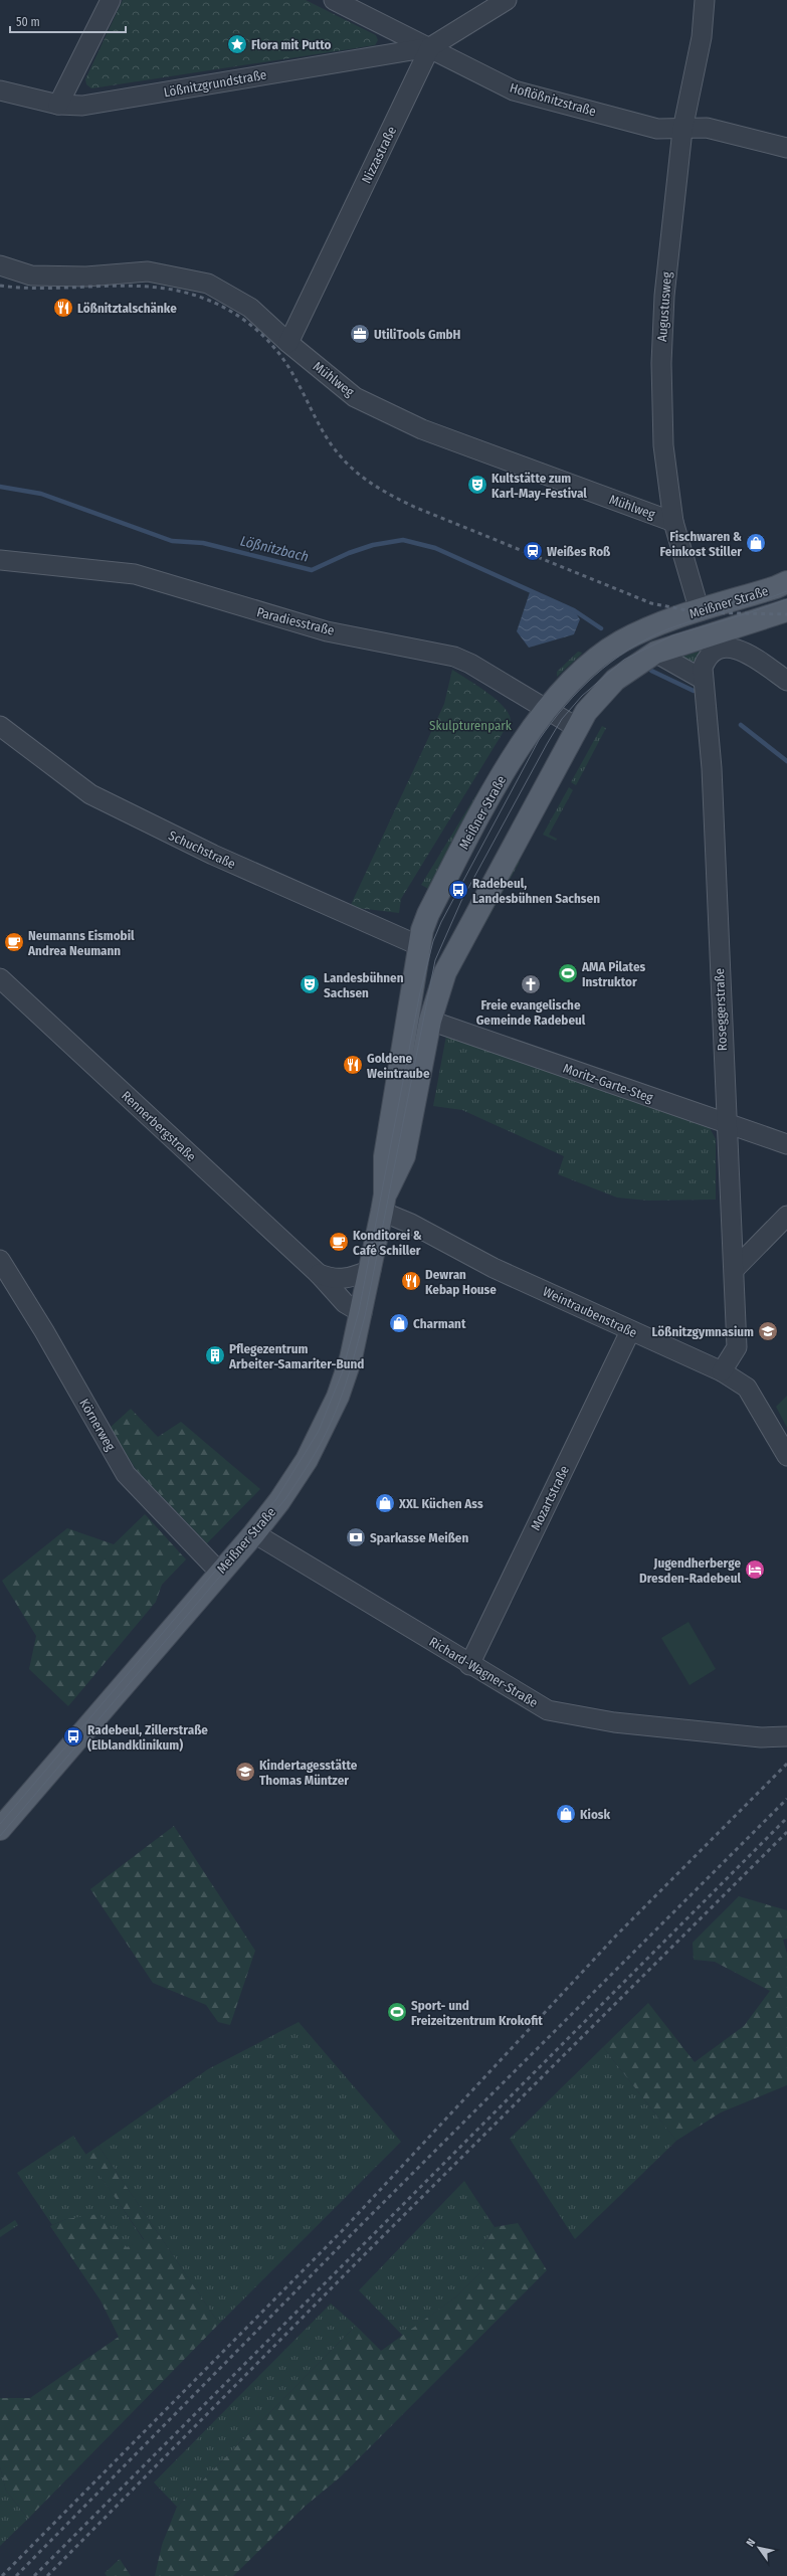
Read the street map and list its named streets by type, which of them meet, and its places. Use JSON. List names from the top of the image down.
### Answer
{
  "streets": {
    "main road": ["Meißner Straße"],
    "street": [
      "Lößnitzgrundstraße",
      "Hoflößnitzstraße",
      "Nizzastraße",
      "Augustusweg",
      "Mühlweg",
      "Paradiesstraße",
      "Schuchstraße",
      "Roseggerstraße",
      "Moritz-Garte-Steg",
      "Rennerbergstraße",
      "Weintraubenstraße",
      "Körnerweg",
      "Mozartstraße",
      "Richard-Wagner-Straße"
    ]
  },
  "crossings": [
    ["Lößnitzgrundstraße", "Hoflößnitzstraße"],
    ["Lößnitzgrundstraße", "Nizzastraße"],
    ["Hoflößnitzstraße", "Nizzastraße"],
    ["Hoflößnitzstraße", "Augustusweg"],
    ["Nizzastraße", "Mühlweg"],
    ["Augustusweg", "Mühlweg"],
    ["Augustusweg", "Meißner Straße"],
    ["Meißner Straße", "Paradiesstraße"],
    ["Meißner Straße", "Schuchstraße"],
    ["Meißner Straße", "Moritz-Garte-Steg"],
    ["Meißner Straße", "Rennerbergstraße"],
    ["Meißner Straße", "Weintraubenstraße"],
    ["Meißner Straße", "Körnerweg"],
    ["Meißner Straße", "Richard-Wagner-Straße"],
    ["Roseggerstraße", "Moritz-Garte-Steg"],
    ["Roseggerstraße", "Weintraubenstraße"],
    ["Weintraubenstraße", "Mozartstraße"],
    ["Mozartstraße", "Richard-Wagner-Straße"]
  ],
  "water": ["Lößnitzbach"],
  "parks": ["Skulpturenpark"],
  "places": {
    "place": ["Flora mit Putto"],
    "restaurant": ["Lößnitztalschänke", "Goldene Weintraube", "Dewran Kebap House"],
    "office": ["UtiliTools GmbH"],
    "theatre": ["Kultstätte zum Karl-May-Festival", "Landesbühnen Sachsen"],
    "shop": [
      "Fischwaren & Feinkost Stiller",
      "Charmant",
      "XXL Küchen Ass",
      "Kiosk"
    ],
    "station": ["Weißes Roß"],
    "bus stop": ["Radebeul, Landesbühnen Sachsen", "Radebeul, Zillerstraße (Elblandklinikum)"],
    "cafe": ["Neumanns Eismobil Andrea Neumann", "Konditorei & Café Schiller"],
    "sports": ["AMA Pilates Instruktor", "Sport- und Freizeitzentrum Krokofit"],
    "church": ["Freie evangelische Gemeinde Radebeul"],
    "school or university": ["Lößnitzgymnasium", "Kindertagesstätte Thomas Müntzer"],
    "building": ["Pflegezentrum Arbeiter-Samariter-Bund"],
    "bank": ["Sparkasse Meißen"],
    "hotel": ["Jugendherberge Dresden-Radebeul"]
  },
  "scale_bar": "50 m",
  "north": "top left"
}
